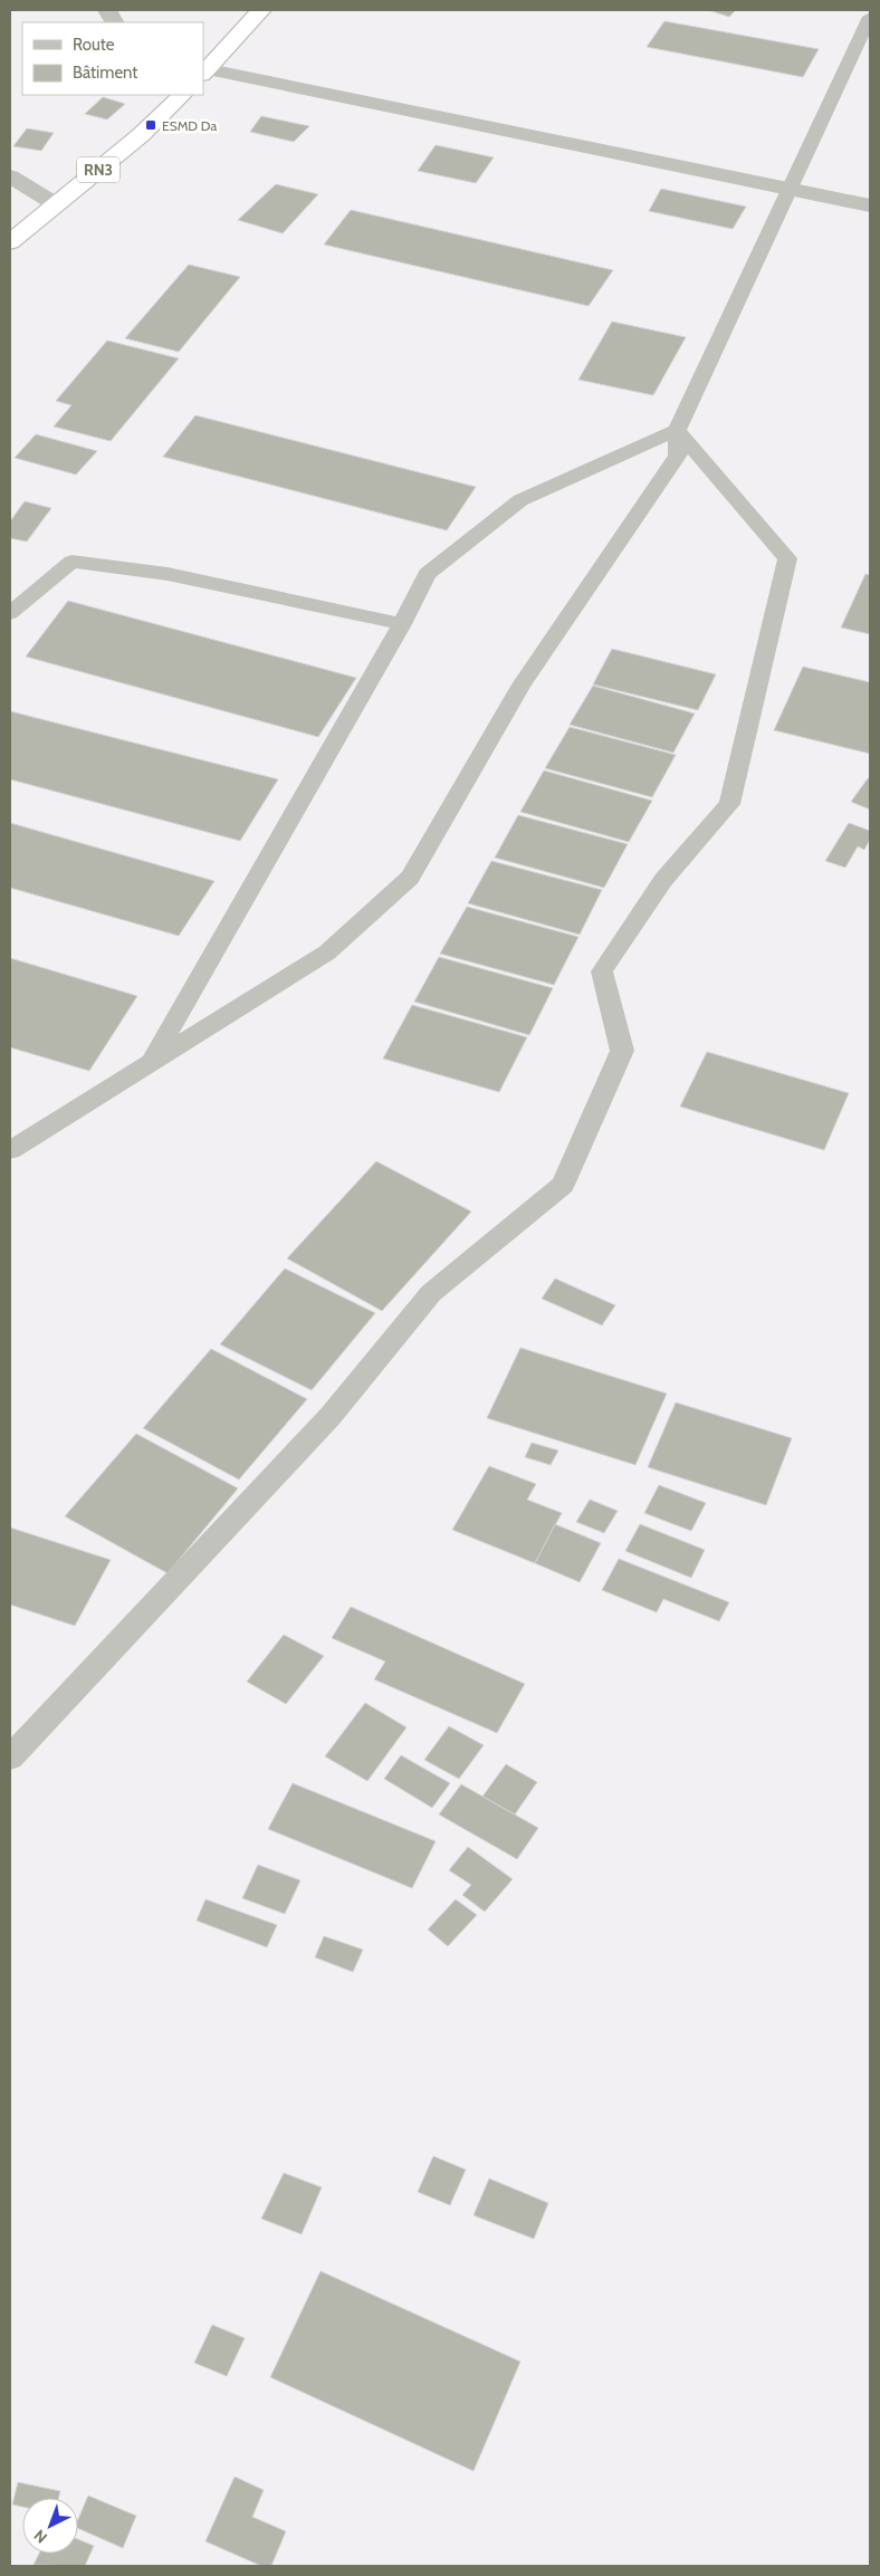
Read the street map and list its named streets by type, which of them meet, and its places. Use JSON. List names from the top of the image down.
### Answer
{
  "streets": {
    "highway": ["RN3"]
  },
  "places": {
    "transit": ["ESMD Da"]
  },
  "legend": ["Route", "Bâtiment"],
  "north": "bottom left"
}
